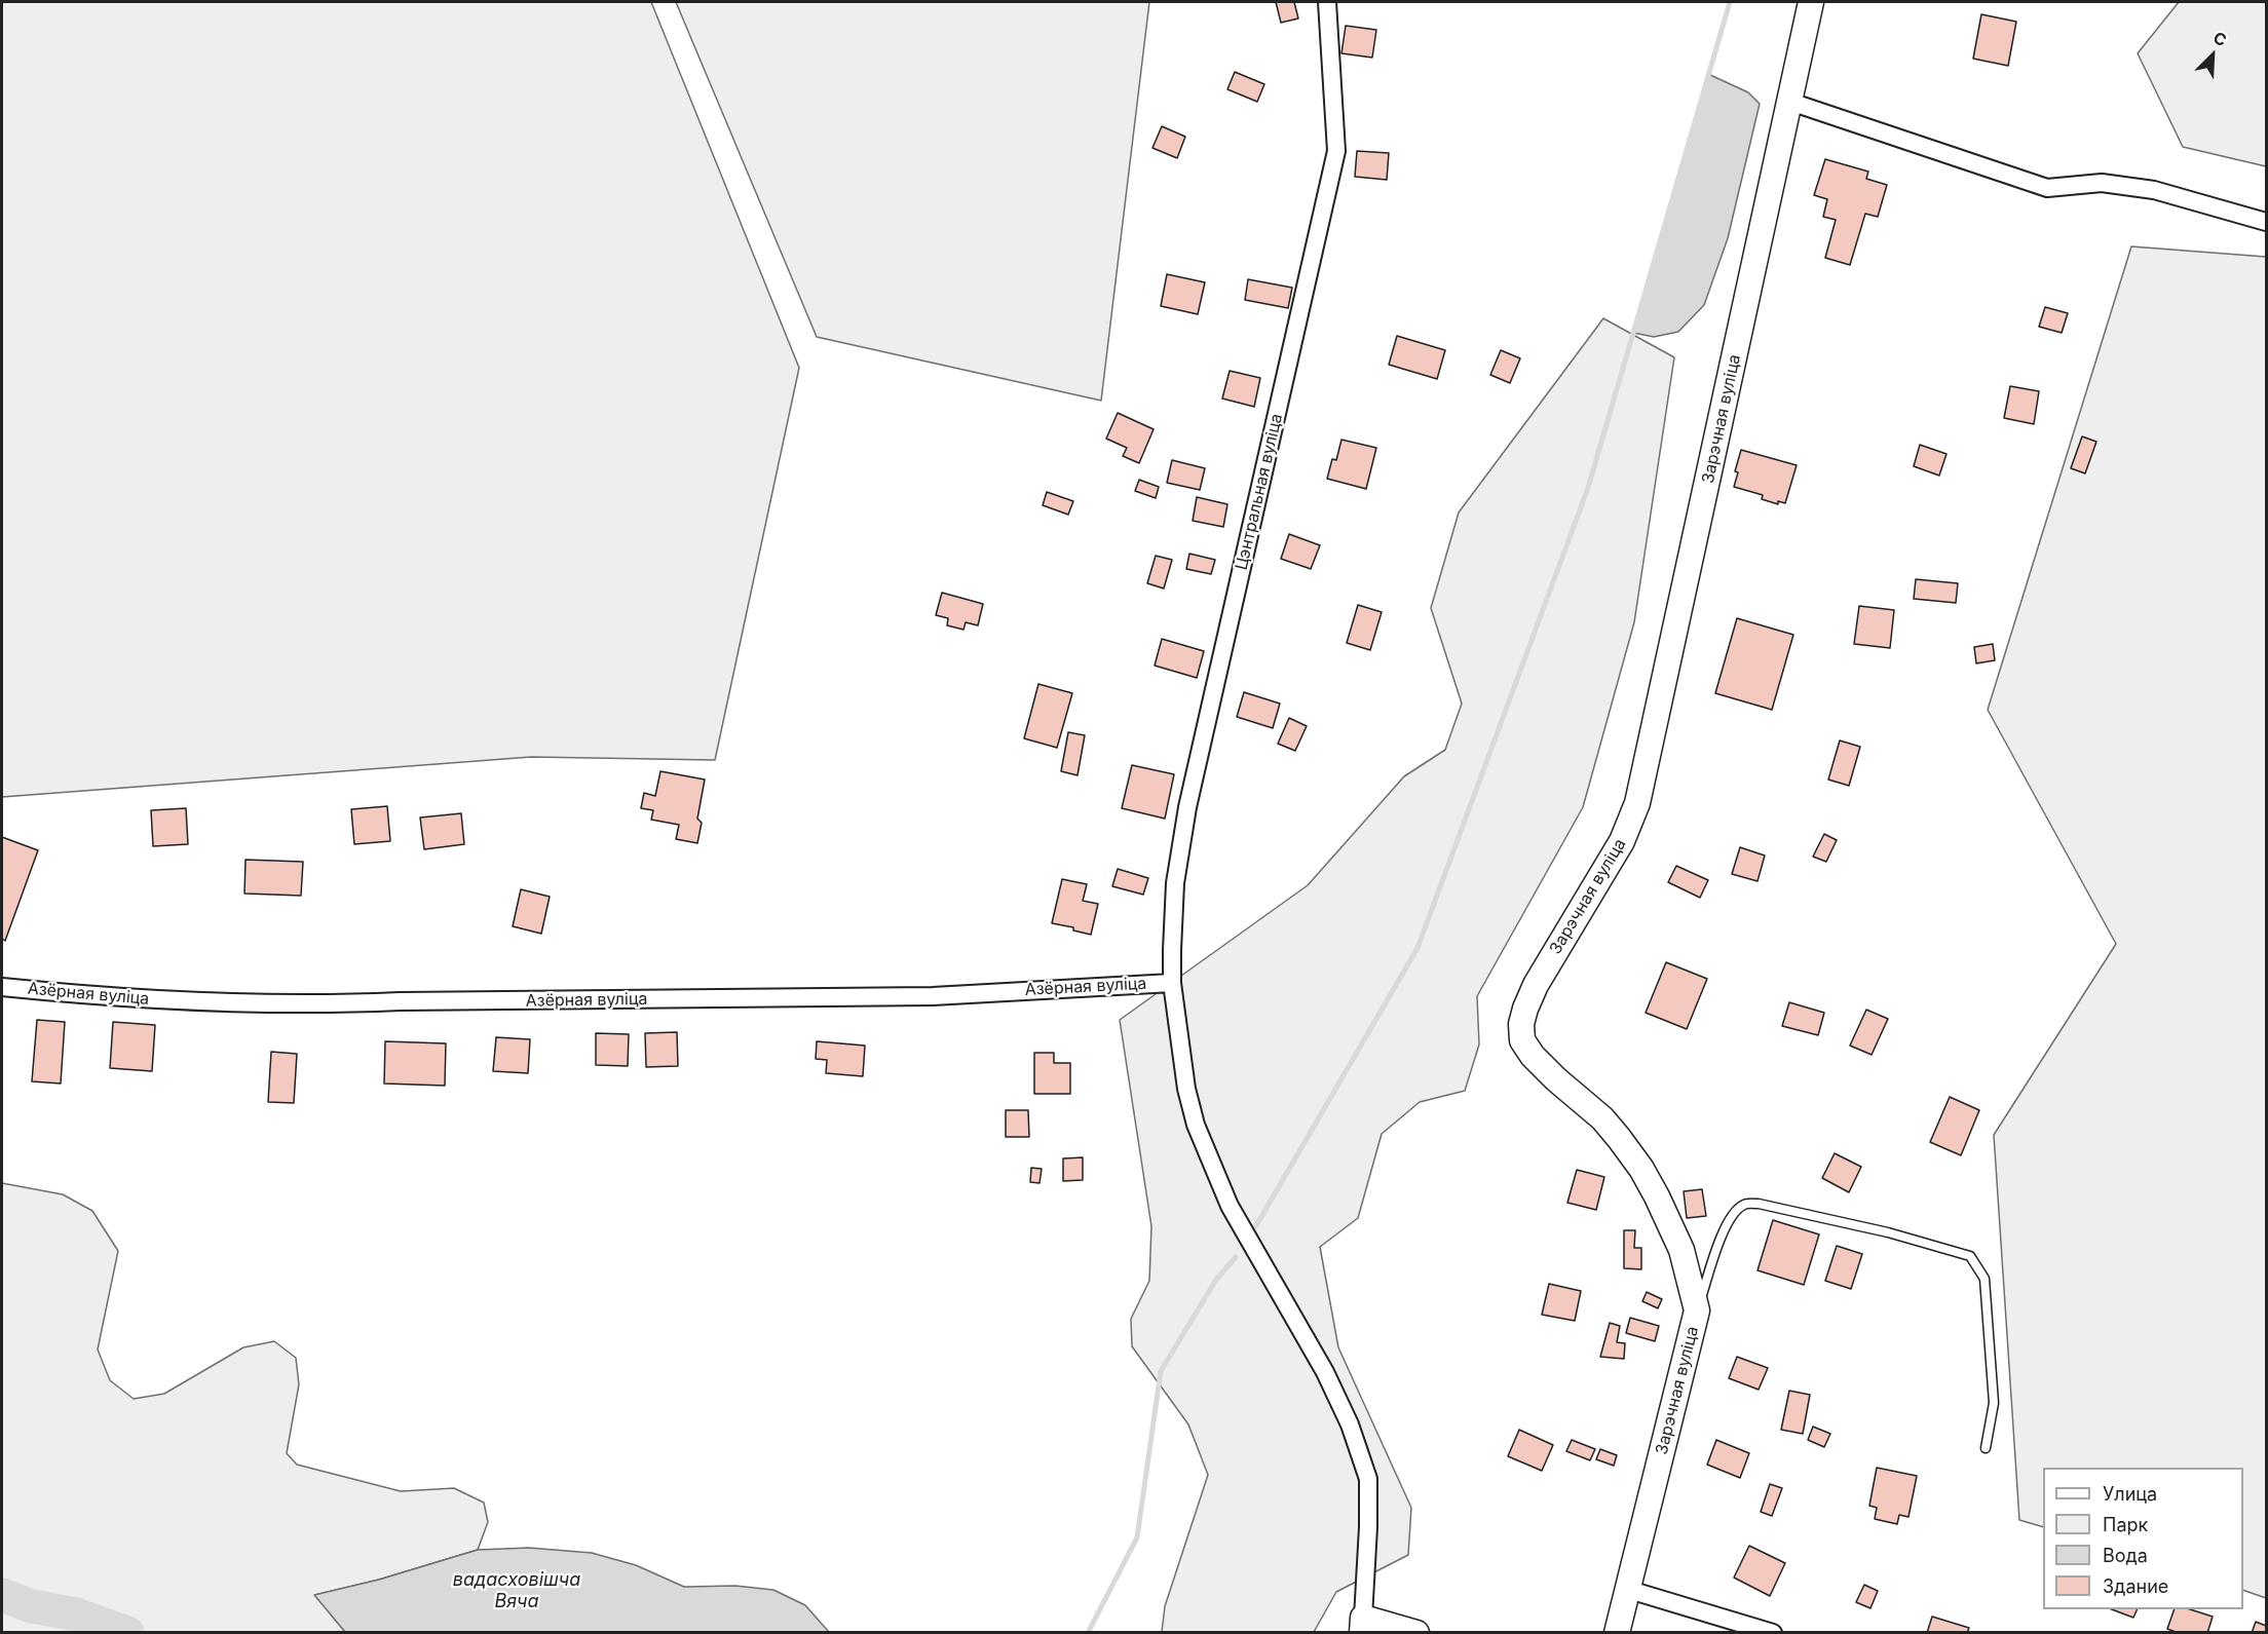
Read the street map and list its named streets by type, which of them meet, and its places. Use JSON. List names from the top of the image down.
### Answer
{
  "streets": {
    "street": ["Зарэчная вуліца", "Цэнтральная вуліца", "Азёрная вуліца"]
  },
  "crossings": [
    ["Цэнтральная вуліца", "Азёрная вуліца"]
  ],
  "water": ["вадасховішча Вяча"],
  "legend": [
    "Улица",
    "Парк",
    "Вода",
    "Здание"
  ],
  "north": "top right"
}
